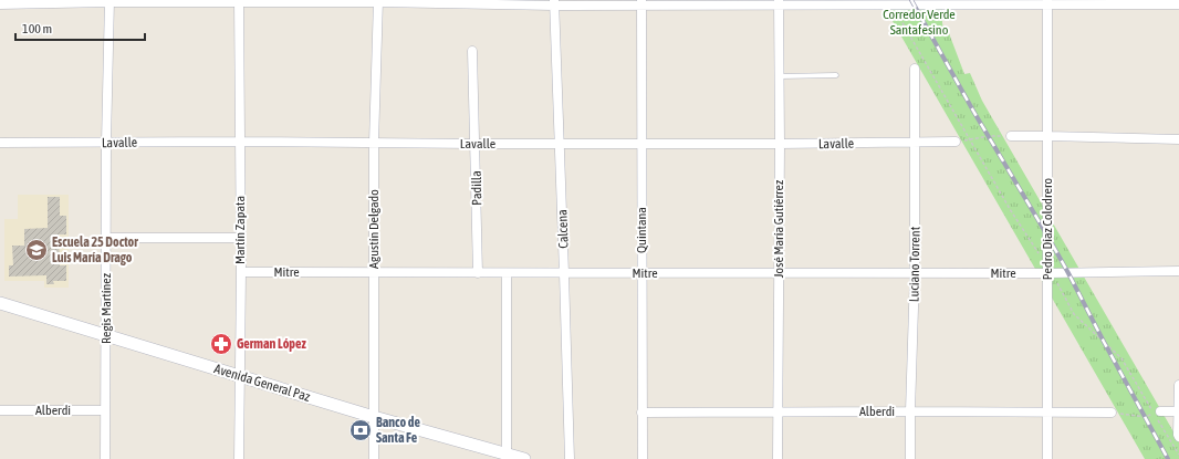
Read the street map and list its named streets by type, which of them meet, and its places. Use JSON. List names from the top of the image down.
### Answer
{
  "streets": {
    "main road": ["Avenida General Paz"],
    "street": [
      "Lavalle",
      "Padilla",
      "Agustín Delgado",
      "Calcena",
      "José María Gutiérrez",
      "Pedro Díaz Colodrero",
      "Martín Zapata",
      "Quintana",
      "Luciano Torrent",
      "Mitre",
      "Regis Martínez",
      "Alberdi"
    ]
  },
  "crossings": [
    ["Lavalle", "Padilla"],
    ["Lavalle", "Agustín Delgado"],
    ["Lavalle", "Calcena"],
    ["Lavalle", "José María Gutiérrez"],
    ["Lavalle", "Martín Zapata"],
    ["Lavalle", "Quintana"],
    ["Lavalle", "Luciano Torrent"],
    ["Lavalle", "Regis Martínez"],
    ["Padilla", "Mitre"],
    ["Agustín Delgado", "Mitre"],
    ["Agustín Delgado", "Avenida General Paz"],
    ["Calcena", "Mitre"],
    ["José María Gutiérrez", "Mitre"],
    ["José María Gutiérrez", "Alberdi"],
    ["Pedro Díaz Colodrero", "Mitre"],
    ["Pedro Díaz Colodrero", "Alberdi"],
    ["Martín Zapata", "Mitre"],
    ["Martín Zapata", "Avenida General Paz"],
    ["Quintana", "Mitre"],
    ["Quintana", "Alberdi"],
    ["Luciano Torrent", "Mitre"],
    ["Luciano Torrent", "Alberdi"],
    ["Regis Martínez", "Avenida General Paz"],
    ["Regis Martínez", "Alberdi"]
  ],
  "parks": ["Corredor Verde Santafesino"],
  "places": {
    "school or university": ["Escuela 25 Doctor Luis María Drago"],
    "pharmacy": ["German López"],
    "bank": ["Banco de Santa Fe"]
  },
  "scale_bar": "100 m"
}
